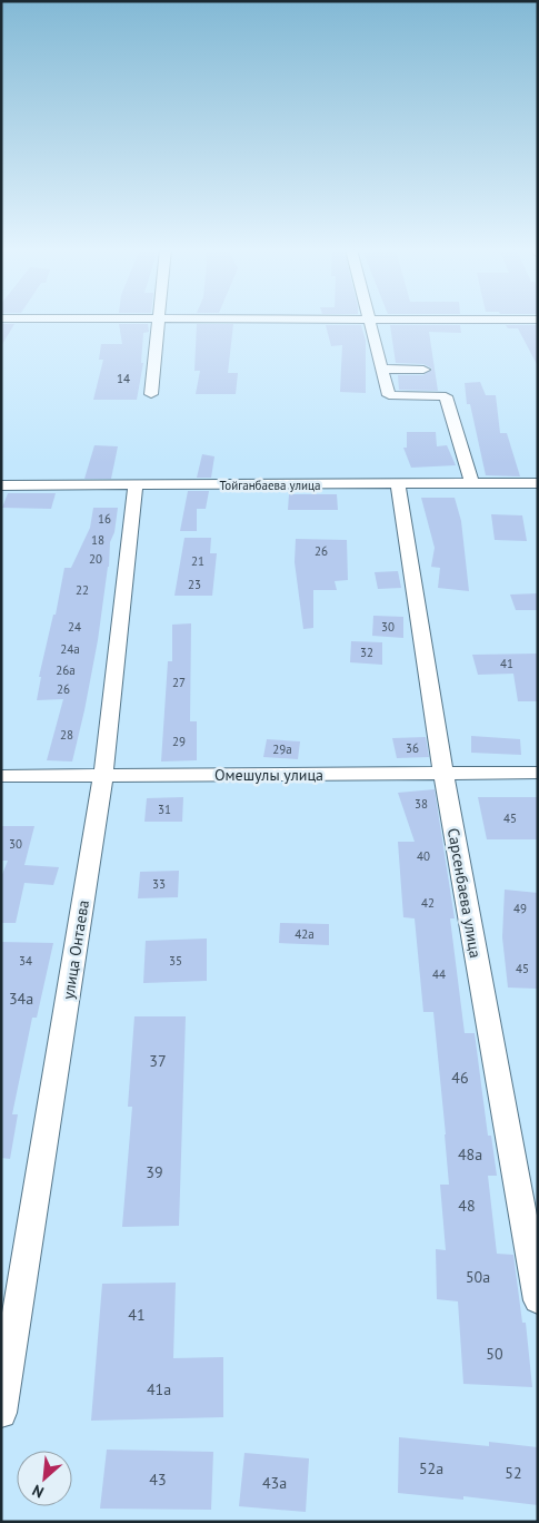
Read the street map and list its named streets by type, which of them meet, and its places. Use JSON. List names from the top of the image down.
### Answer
{
  "streets": {
    "street": [
      "Тойганбаева улица",
      "Омешулы улица",
      "Сарсенбаева улица",
      "улица Онтаева"
    ]
  },
  "crossings": [
    ["Тойганбаева улица", "Сарсенбаева улица"],
    ["Тойганбаева улица", "улица Онтаева"],
    ["Омешулы улица", "Сарсенбаева улица"],
    ["Омешулы улица", "улица Онтаева"]
  ],
  "house_numbers": [
    "14",
    "16",
    "18",
    "26",
    "20",
    "21",
    "23",
    "22",
    "24",
    "30",
    "24а",
    "32",
    "41",
    "26а",
    "27",
    "26",
    "28",
    "29",
    "36",
    "29а",
    "38",
    "31",
    "45",
    "30",
    "40",
    "33",
    "42",
    "49",
    "42а",
    "34",
    "35",
    "45",
    "44",
    "34а",
    "37",
    "46",
    "48а",
    "39",
    "48",
    "50а",
    "41",
    "50",
    "41а",
    "52а",
    "52",
    "43",
    "43а"
  ],
  "north": "bottom left"
}
